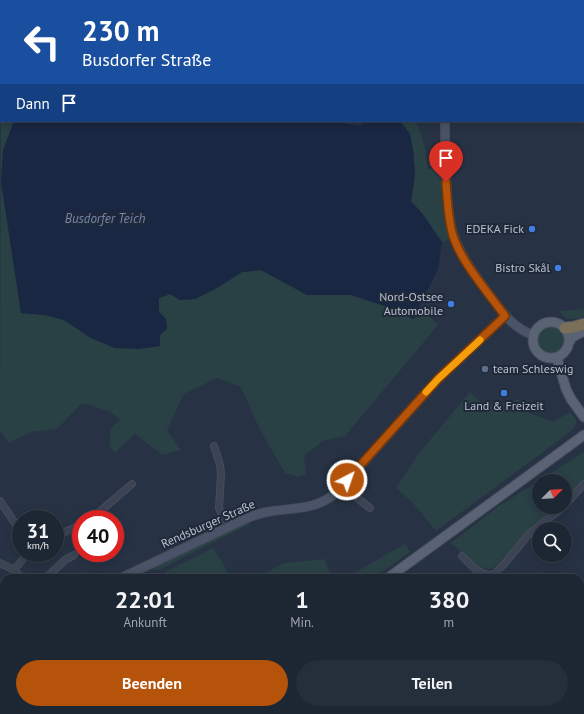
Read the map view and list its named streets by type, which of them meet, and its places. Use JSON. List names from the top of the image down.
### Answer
{
  "streets": {
    "street": ["Rendsburger Straße"]
  },
  "water": ["Busdorfer Teich"],
  "places": [
    "EDEKA Fick",
    "Bistro Skål",
    "Nord-Ostsee Automobile",
    "team Schleswig",
    "Land & Freizeit"
  ],
  "north": "top right",
  "page": {
    "turn": ["230 m", "Busdorfer Straße"],
    "then": "Dann",
    "speed": "31 km/h",
    "limit": "40",
    "eta": [
      "22:01",
      "Ankunft",
      "1",
      "Min.",
      "380",
      "m"
    ],
    "buttons": ["Beenden", "Teilen"]
  }
}
